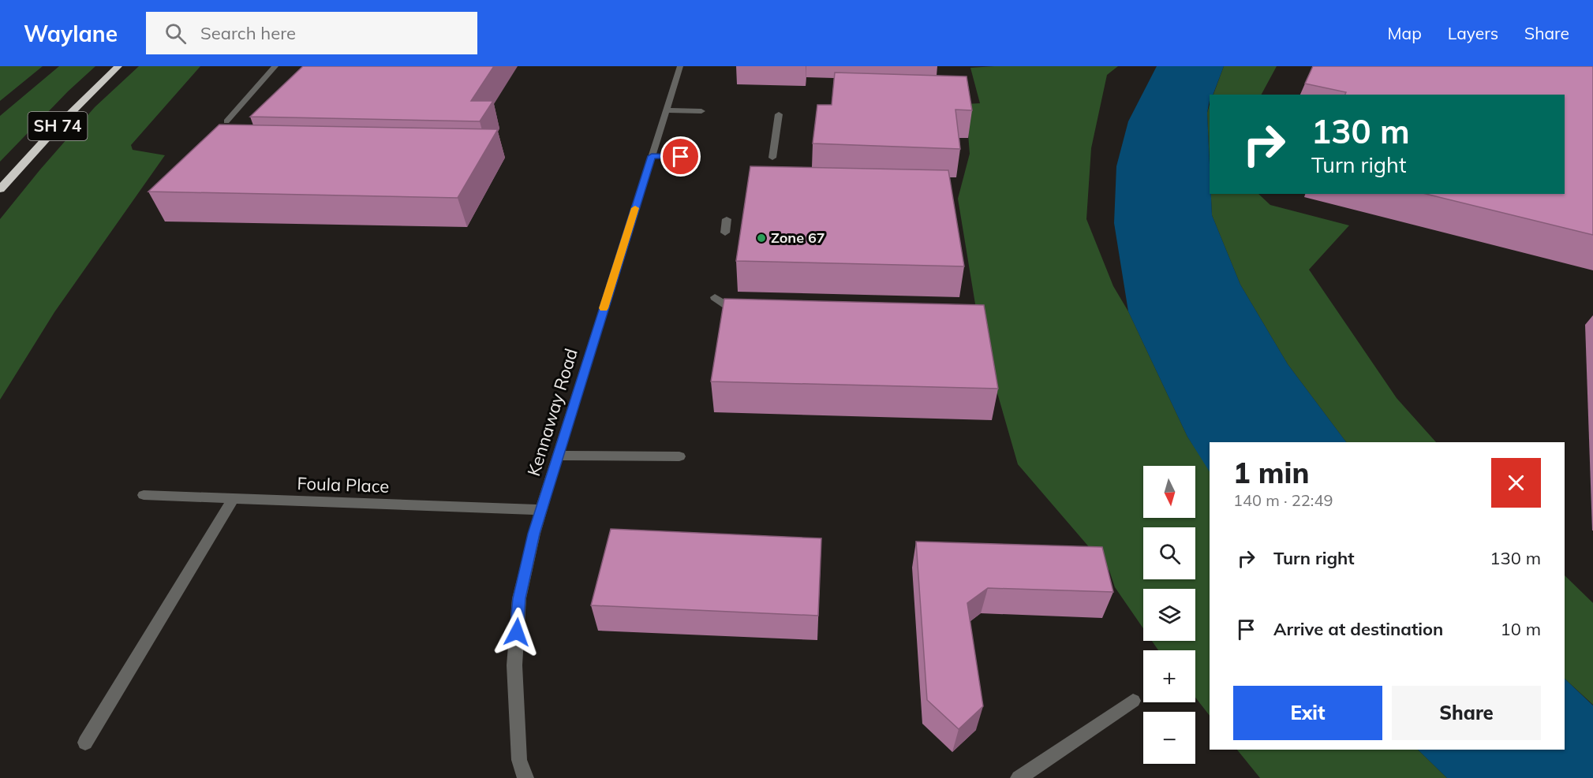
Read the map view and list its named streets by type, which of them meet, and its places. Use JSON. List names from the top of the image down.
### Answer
{
  "streets": {
    "highway": ["SH 74"],
    "street": ["Kennaway Road", "Foula Place"]
  },
  "crossings": [
    ["Kennaway Road", "Foula Place"]
  ],
  "places": ["Zone 67"],
  "north": "bottom",
  "page": {
    "header": "Waylane",
    "search": "Search here",
    "nav": ["Map", "Layers", "Share"],
    "turn": ["130 m", "Turn right"],
    "heading": ["1 min", "140 m · 22:49"],
    "map_buttons": ["+", "−"],
    "list": [
      {
        "name": "Turn right",
        "value": "130 m"
      },
      {
        "name": "Arrive at destination",
        "value": "10 m"
      }
    ],
    "buttons": ["Exit", "Share"]
  }
}
